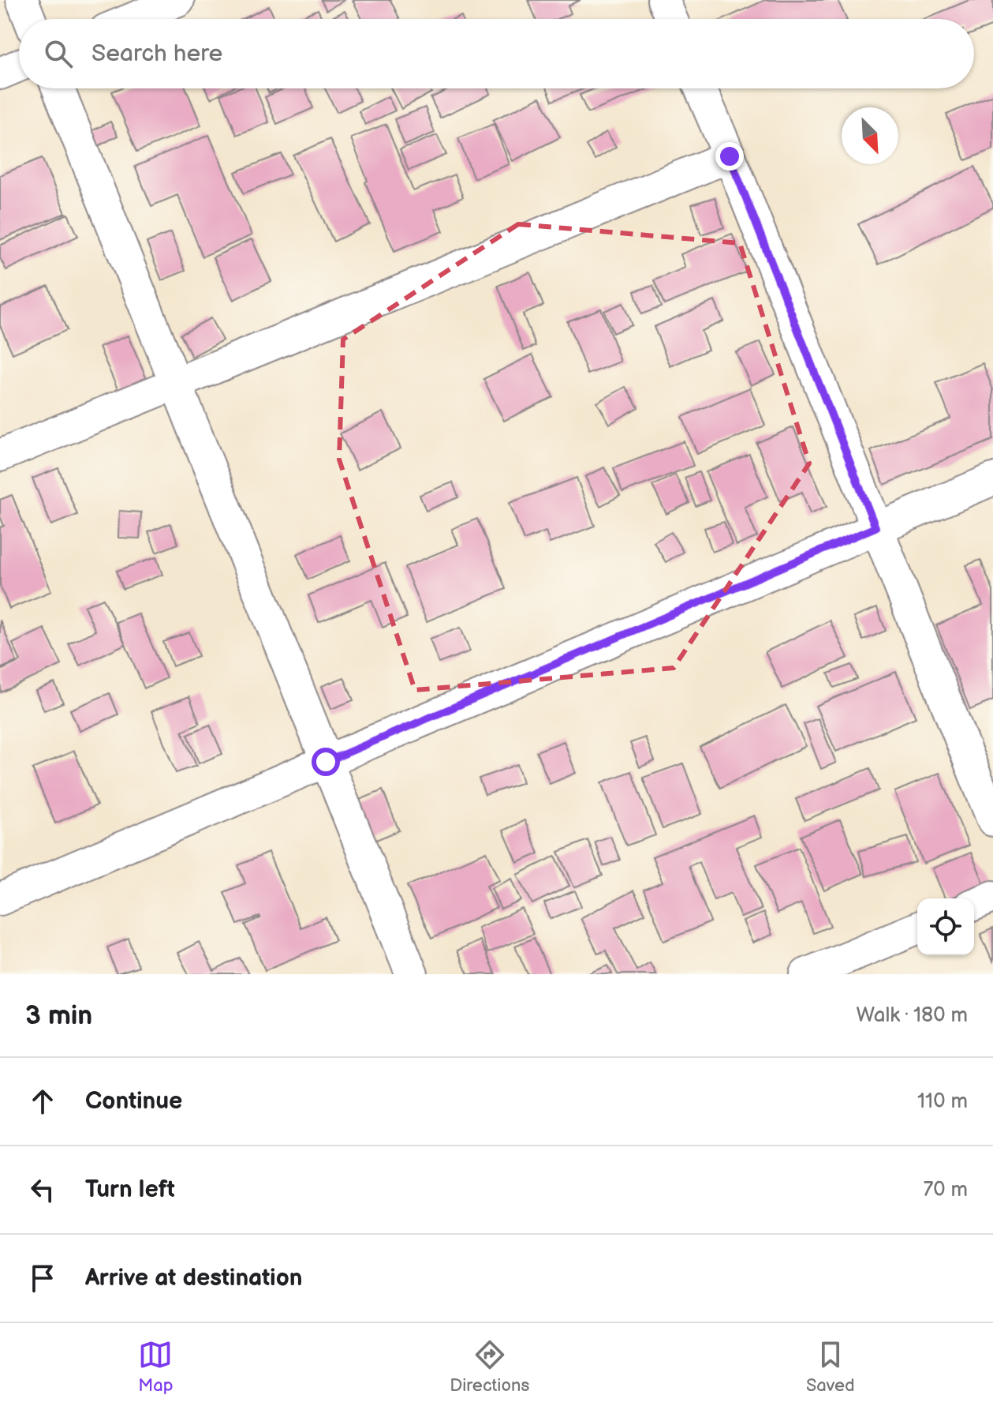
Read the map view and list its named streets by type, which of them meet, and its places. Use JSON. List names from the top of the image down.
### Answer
{
  "north": "bottom right",
  "page": {
    "search": "Search here",
    "heading": ["3 min", "Walk · 180 m"],
    "list": [
      ["Continue", "110 m"],
      ["Turn left", "70 m"],
      "Arrive at destination"
    ],
    "nav": ["Map", "Directions", "Saved"]
  }
}
